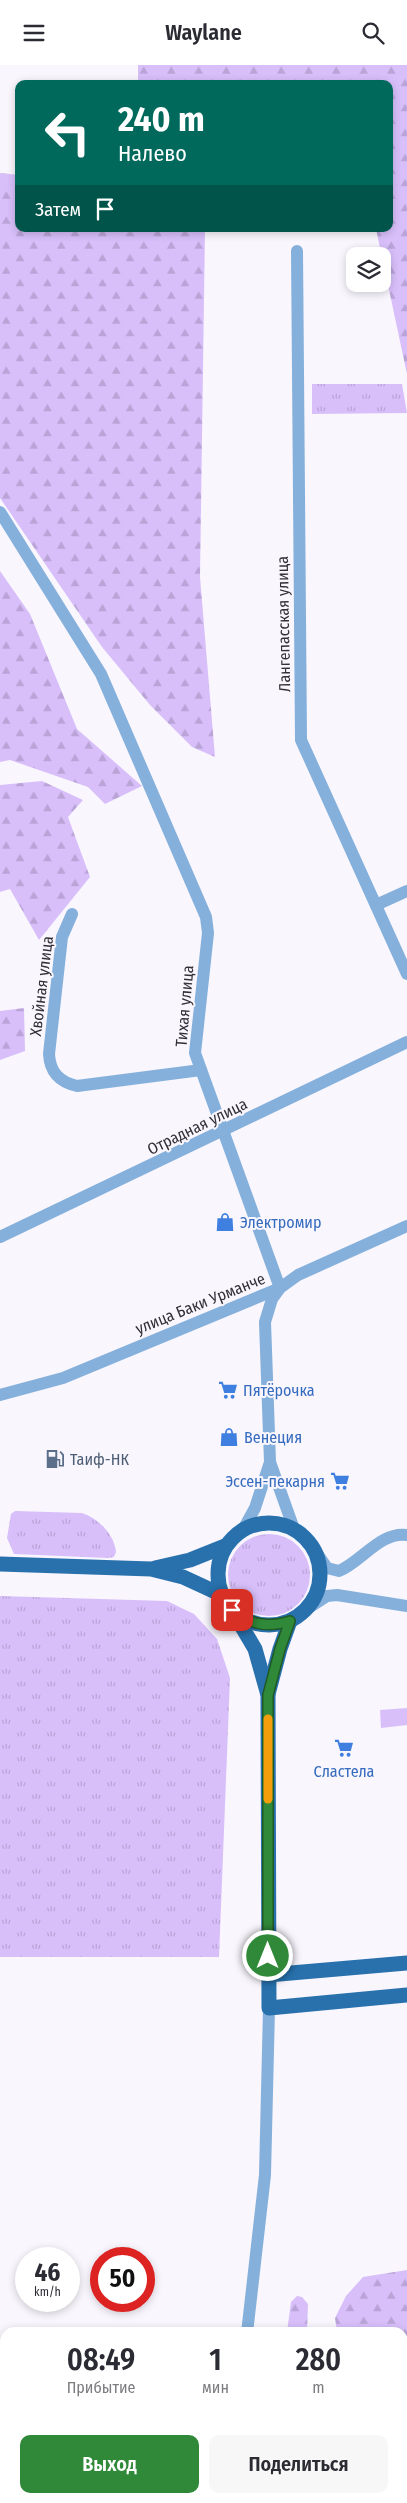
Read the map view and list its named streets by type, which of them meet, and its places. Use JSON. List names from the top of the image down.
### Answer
{
  "streets": {
    "street": [
      "Лангепасская улица",
      "Хвойная улица",
      "Тихая улица",
      "Отрадная улица",
      "улица Баки Урманче"
    ]
  },
  "crossings": [
    ["Хвойная улица", "Тихая улица"],
    ["Тихая улица", "Отрадная улица"],
    ["Тихая улица", "улица Баки Урманче"]
  ],
  "places": {
    "shop": ["Электромир", "Венеция"],
    "supermarket": ["Пятёрочка", "Эссен-пекарня", "Сластела"],
    "fuel station": ["Таиф-НК"]
  },
  "page": {
    "header": "Waylane",
    "turn": ["240 m", "Налево"],
    "then": "Затем",
    "speed": "46 km/h",
    "limit": "50",
    "eta": [
      "08:49",
      "Прибытие",
      "1",
      "мин",
      "280",
      "m"
    ],
    "buttons": ["Выход", "Поделиться"]
  }
}
